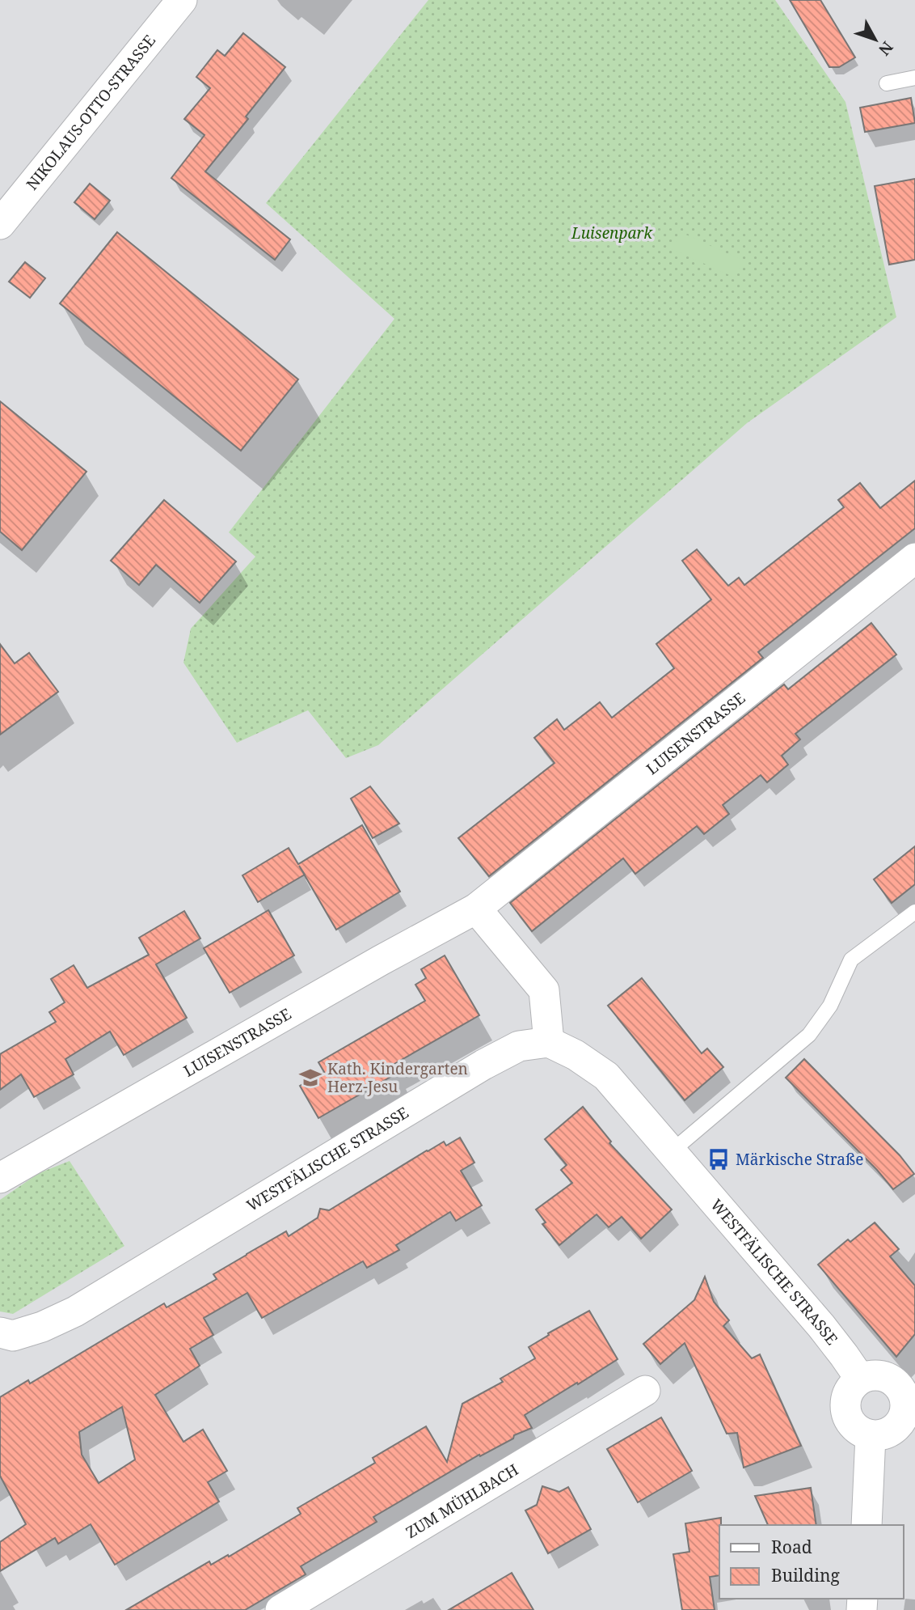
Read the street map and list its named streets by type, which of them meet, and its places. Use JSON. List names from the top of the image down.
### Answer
{
  "streets": {
    "street": [
      "NIKOLAUS-OTTO-STRASSE",
      "LUISENSTRASSE",
      "WESTFÄLISCHE STRASSE",
      "ZUM MÜHLBACH"
    ]
  },
  "parks": ["Luisenpark"],
  "places": {
    "school or university": ["Kath. Kindergarten Herz-Jesu"],
    "bus stop": ["Märkische Straße"]
  },
  "legend": ["Road", "Building"],
  "north": "bottom right"
}
